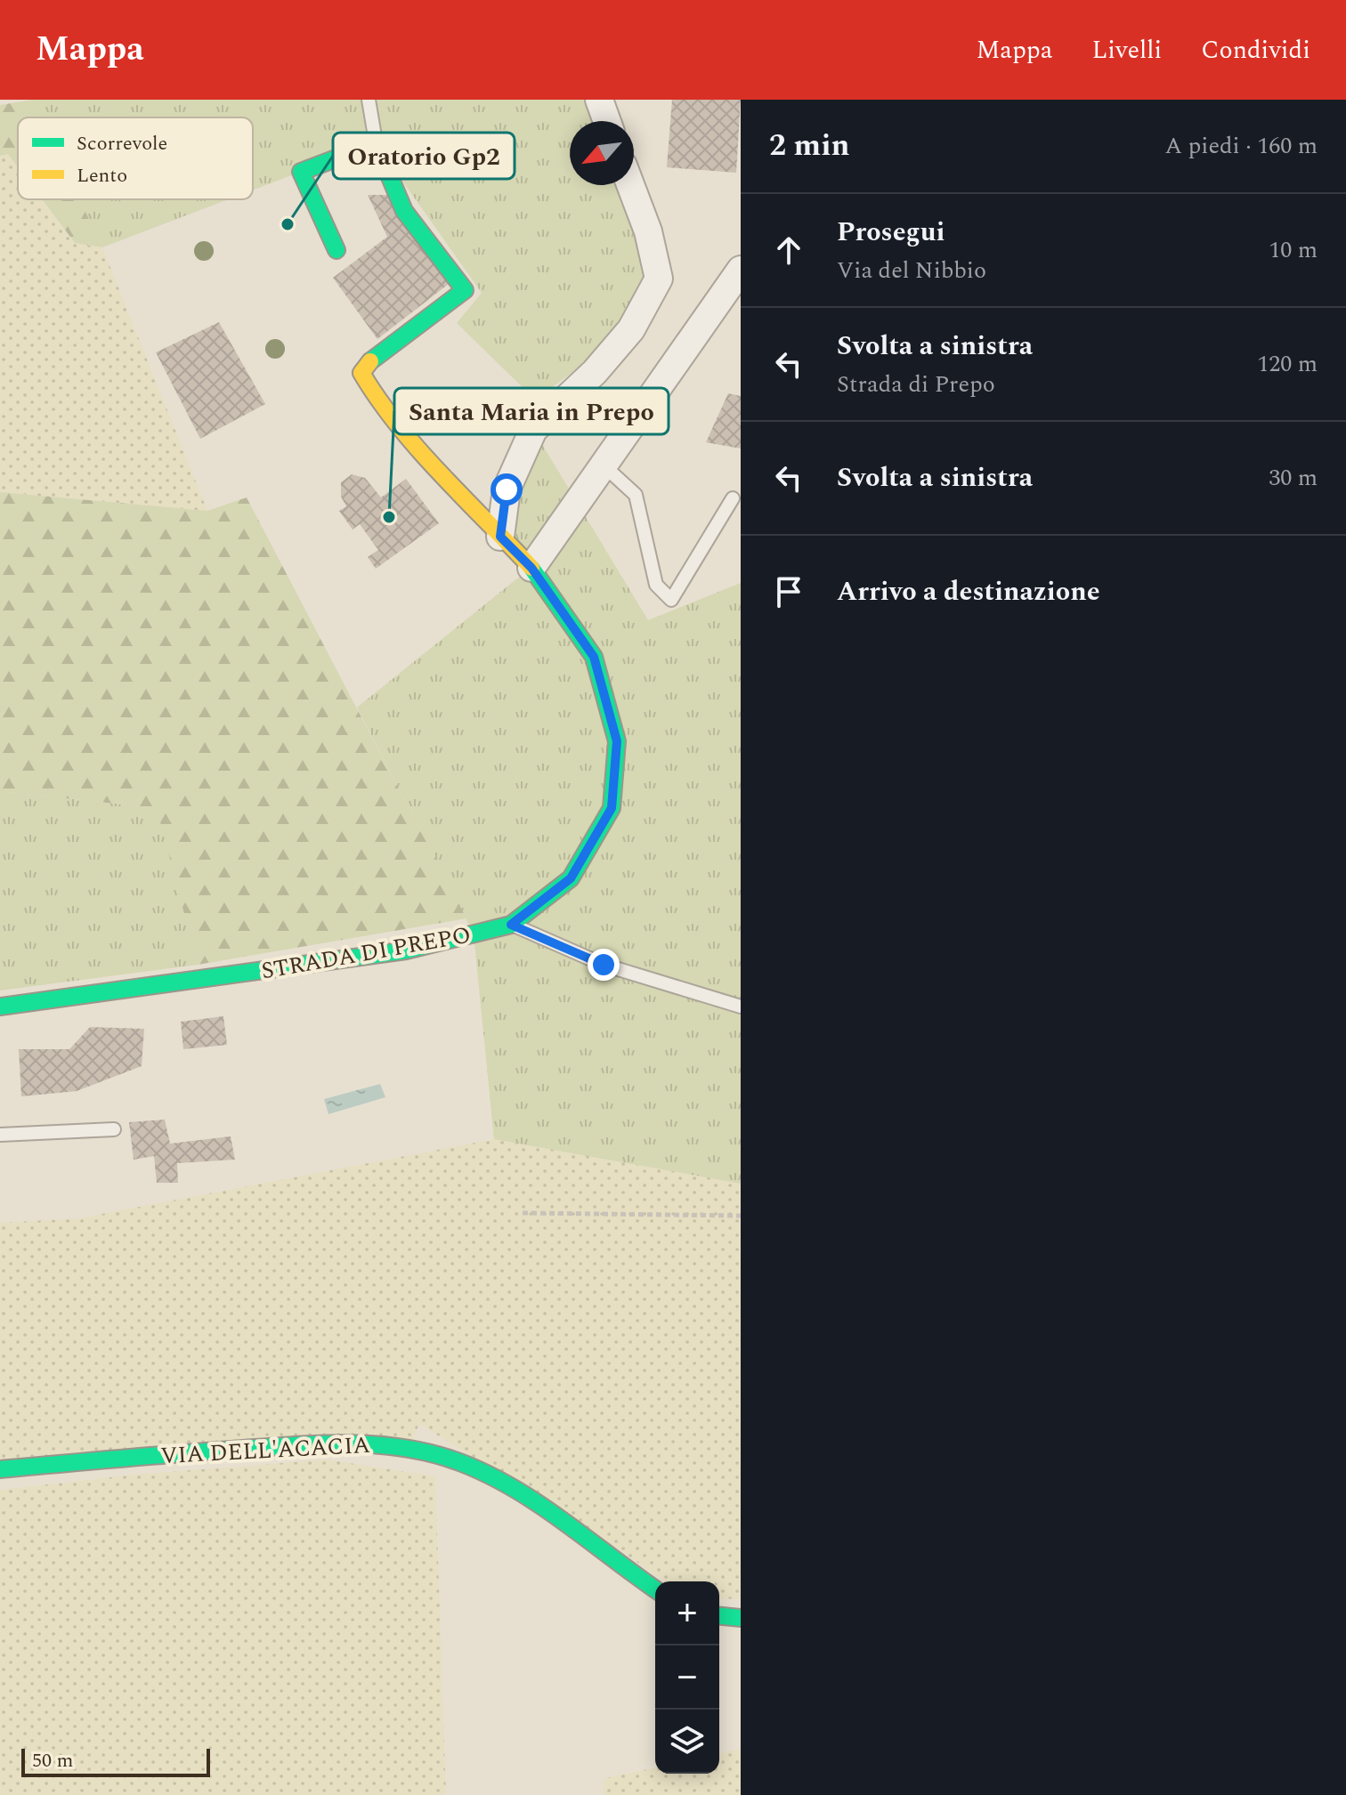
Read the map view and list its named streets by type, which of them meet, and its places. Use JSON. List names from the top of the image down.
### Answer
{
  "streets": {
    "street": ["STRADA DI PREPO", "VIA DELL'ACACIA"]
  },
  "places": ["Oratorio Gp2", "Santa Maria in Prepo"],
  "legend": ["Scorrevole", "Lento"],
  "scale_bar": "50 m",
  "north": "bottom left",
  "page": {
    "header": "Mappa",
    "nav": ["Mappa", "Livelli", "Condividi"],
    "heading": ["2 min", "A piedi · 160 m"],
    "list": [
      ["Prosegui", "Via del Nibbio", "10 m"],
      ["Svolta a sinistra", "Strada di Prepo", "120 m"],
      ["Svolta a sinistra", "30 m"],
      "Arrivo a destinazione"
    ],
    "map_buttons": ["+", "−"],
    "scale": "50 m"
  }
}
